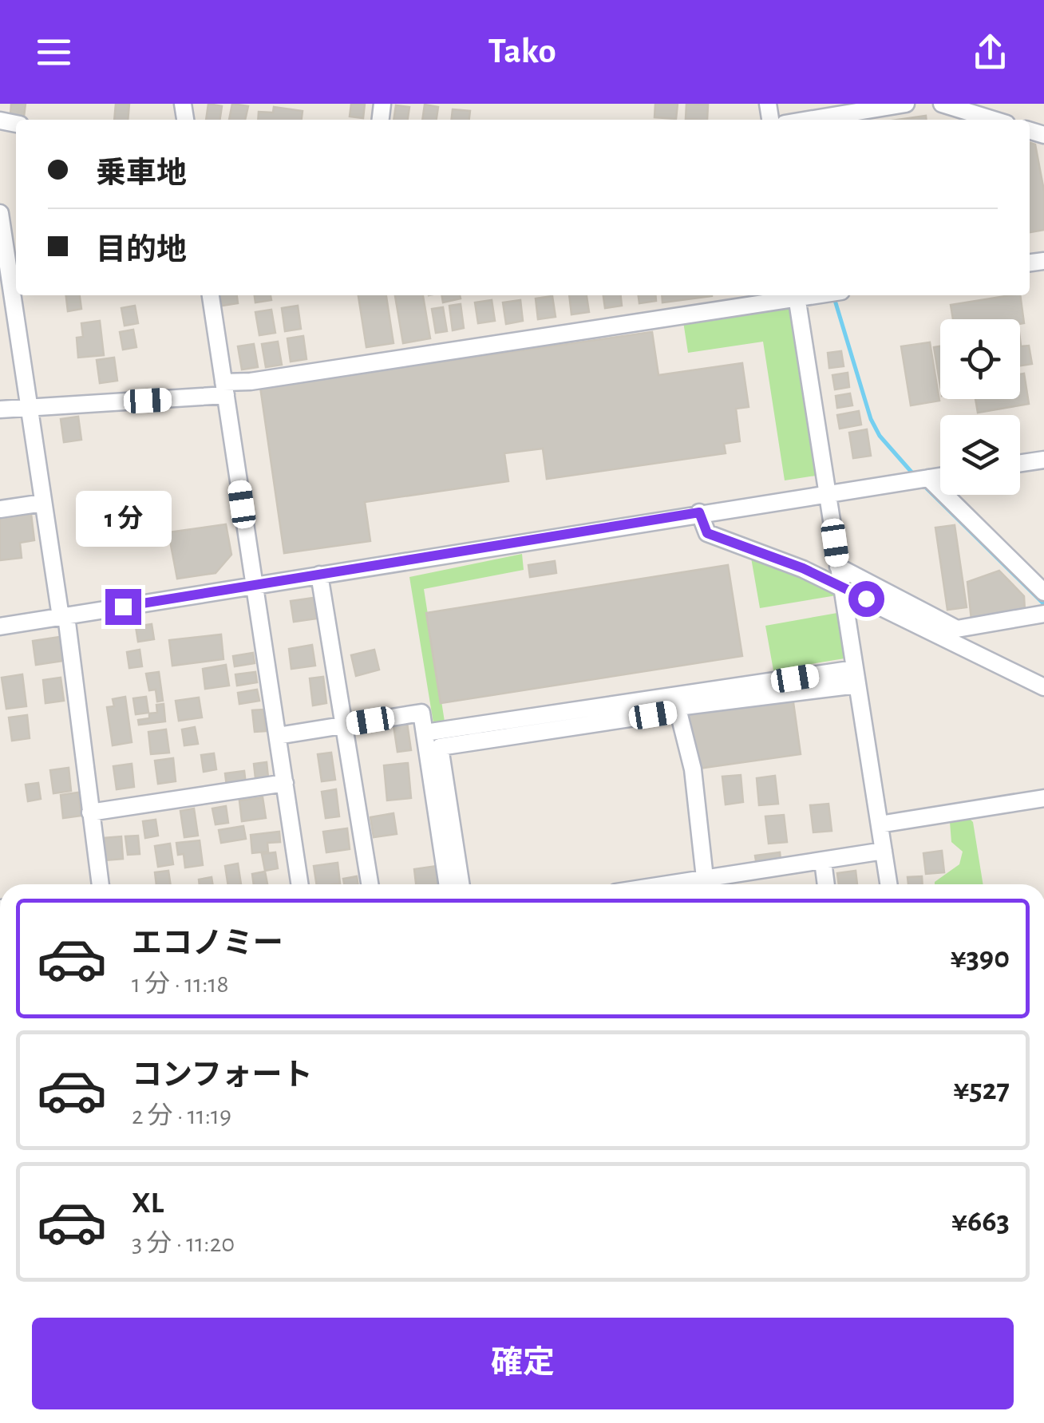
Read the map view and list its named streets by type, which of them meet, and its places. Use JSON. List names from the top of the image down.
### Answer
{
  "page": {
    "header": "Tako",
    "banner": ["乗車地", "目的地"],
    "bubble": "1 分",
    "list": [
      {
        "name": "エコノミー",
        "note": "1 分 · 11:18",
        "value": "¥390"
      },
      {
        "name": "コンフォート",
        "note": "2 分 · 11:19",
        "value": "¥527"
      },
      {
        "name": "XL",
        "note": "3 分 · 11:20",
        "value": "¥663"
      }
    ],
    "buttons": "確定"
  }
}
